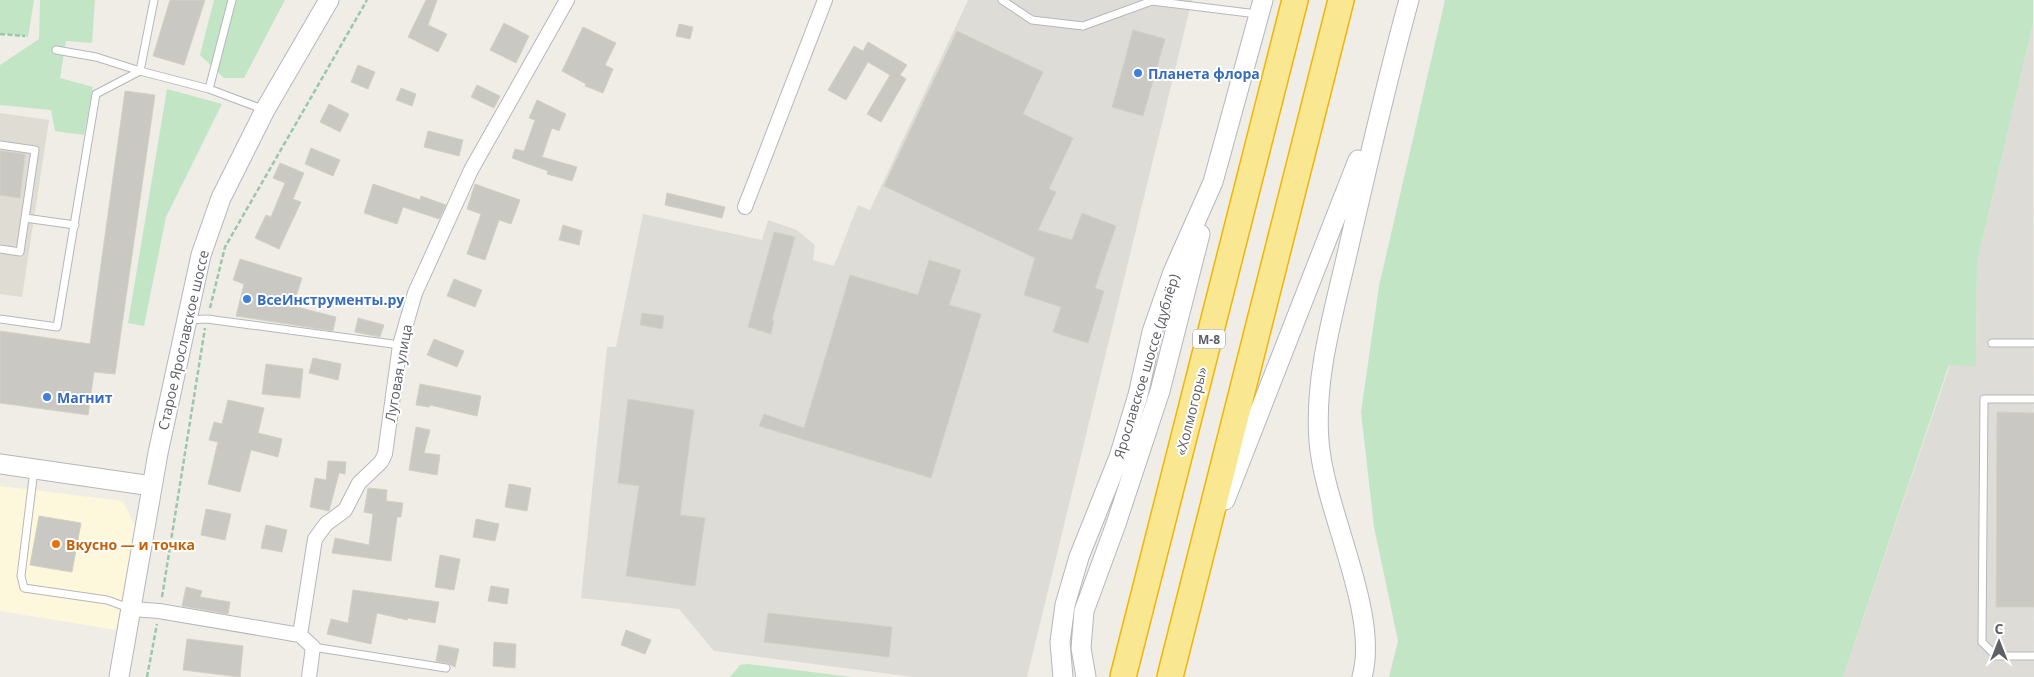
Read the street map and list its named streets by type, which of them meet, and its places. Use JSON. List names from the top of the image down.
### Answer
{
  "streets": {
    "highway": ["М-8", "«Холмогоры»"],
    "street": ["Старое Ярославское шоссе", "Ярославское шоссе (дублёр)", "Луговая улица"]
  },
  "places": [
    "Планета флора",
    "ВсеИнструменты.ру",
    "Магнит",
    "Вкусно — и точка"
  ],
  "north": "top"
}
